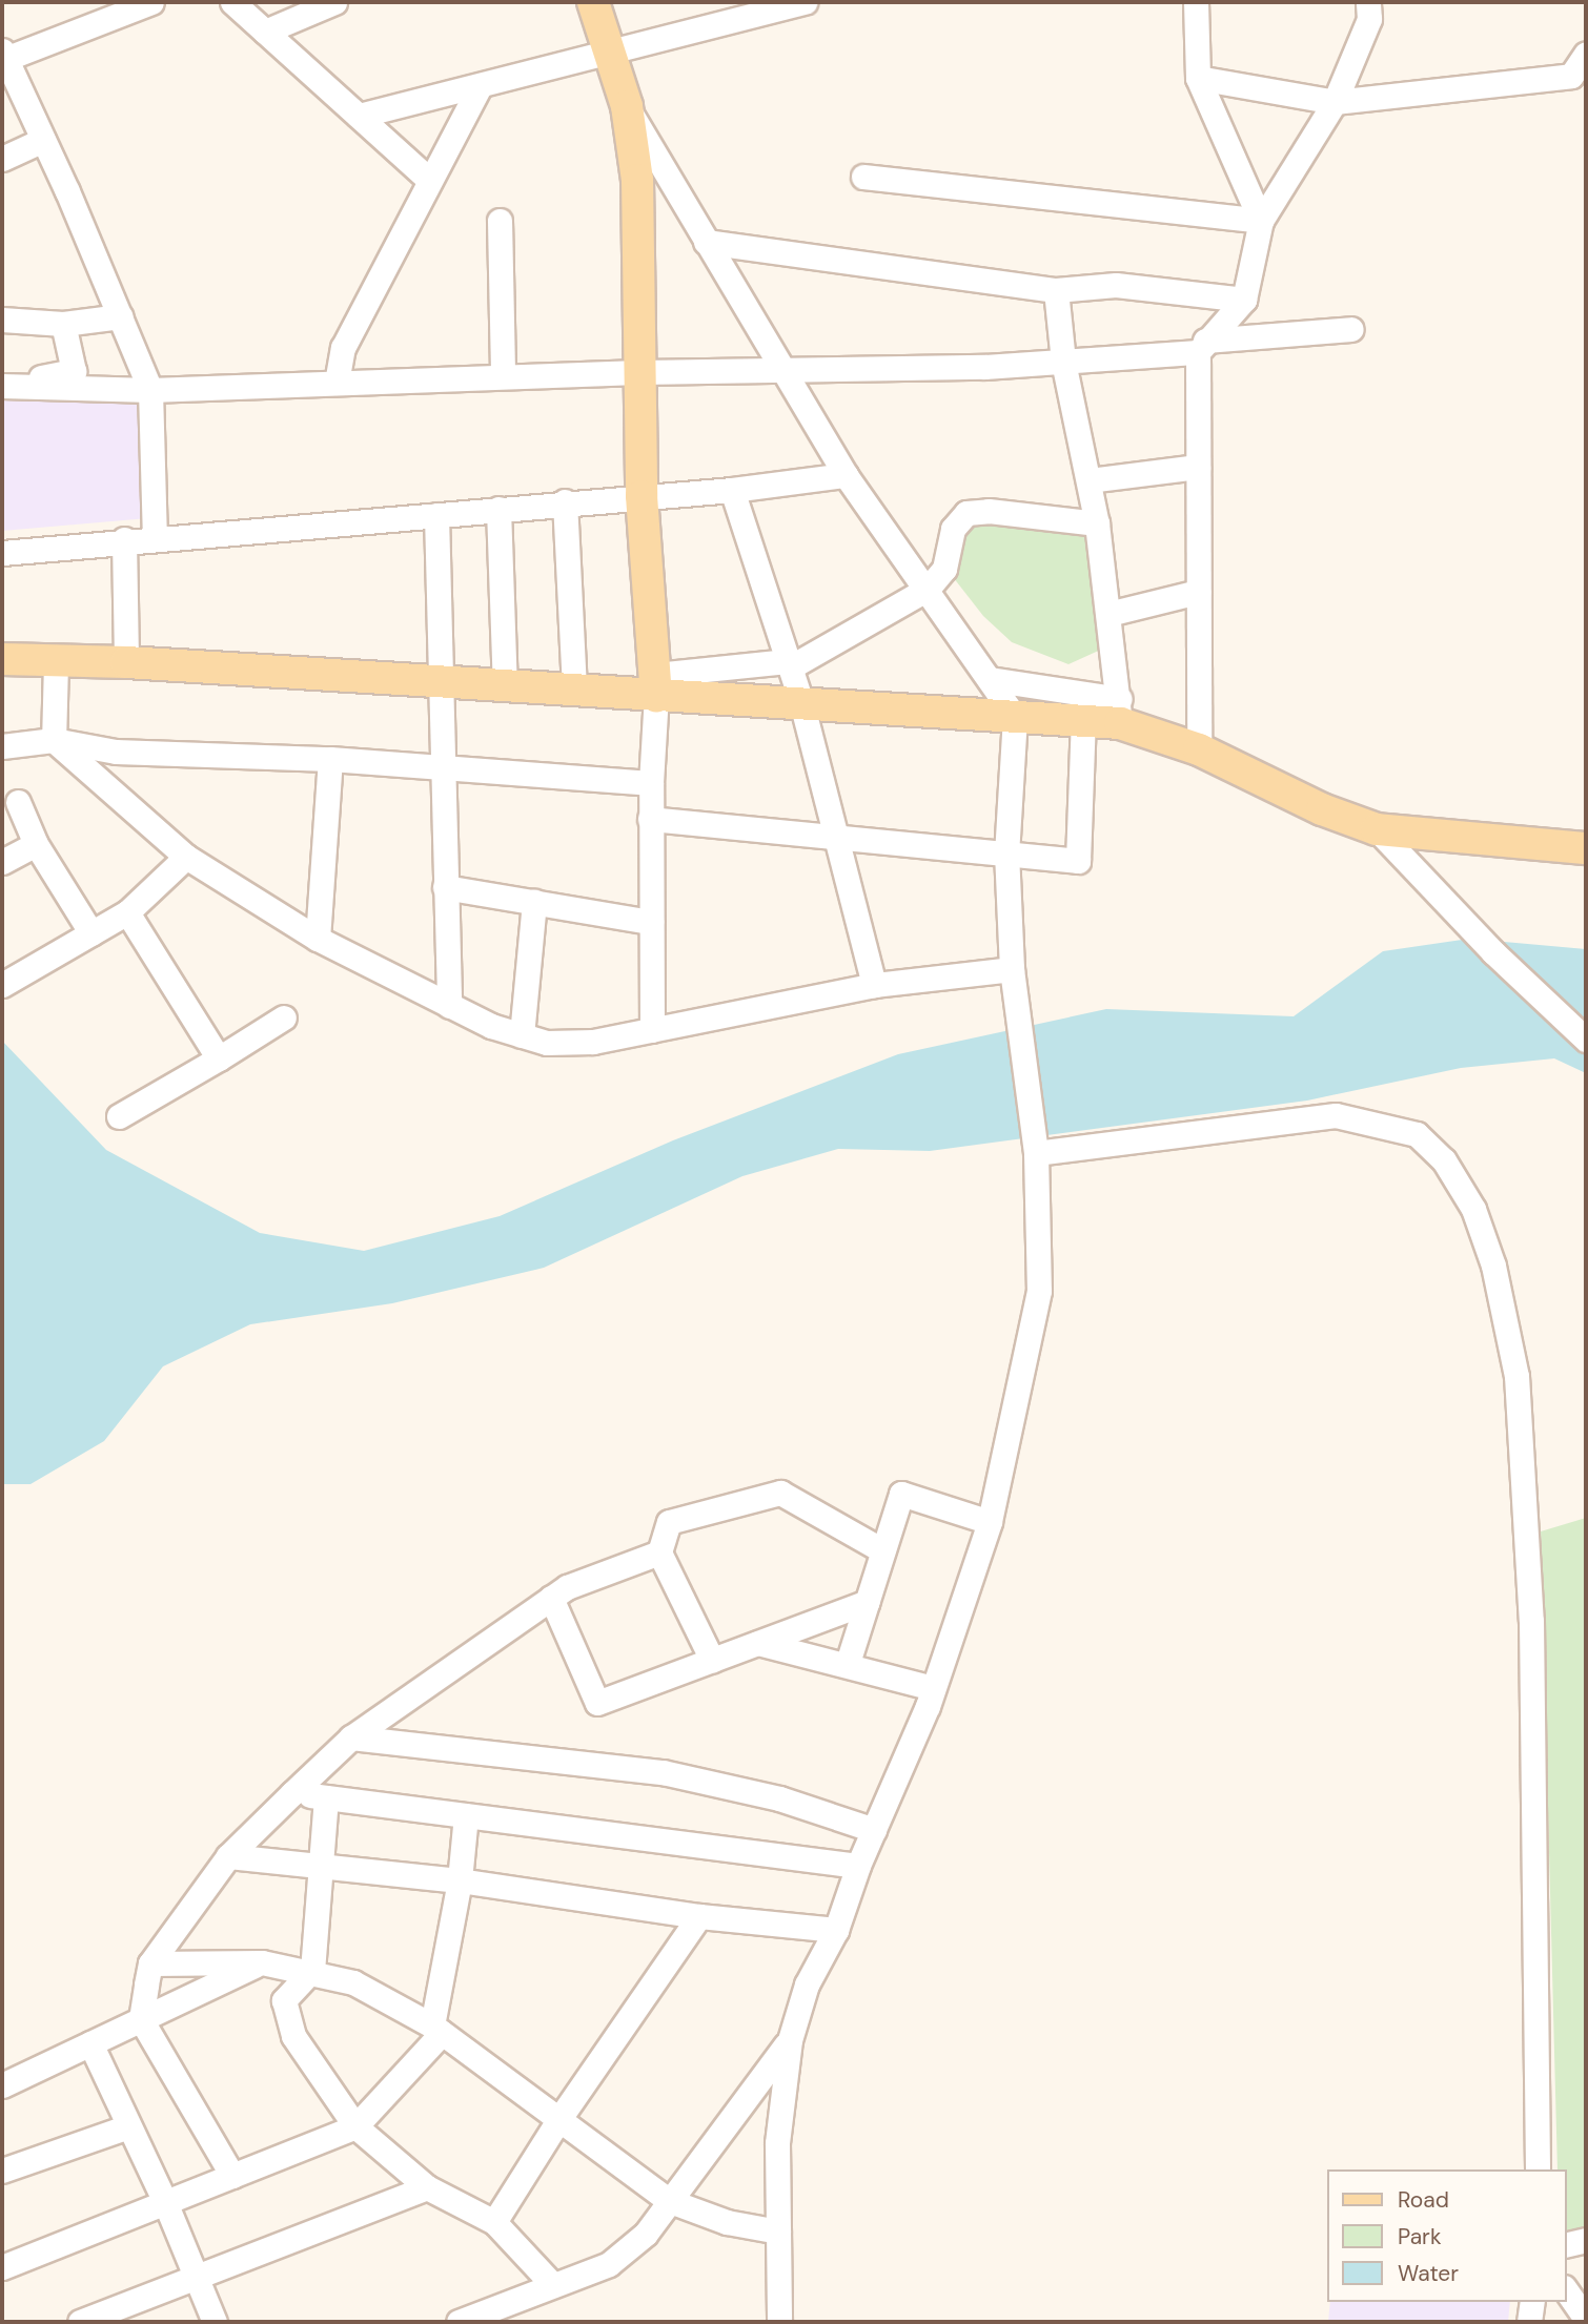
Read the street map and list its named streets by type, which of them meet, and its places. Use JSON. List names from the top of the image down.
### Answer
{
  "legend": ["Road", "Park", "Water"]
}
